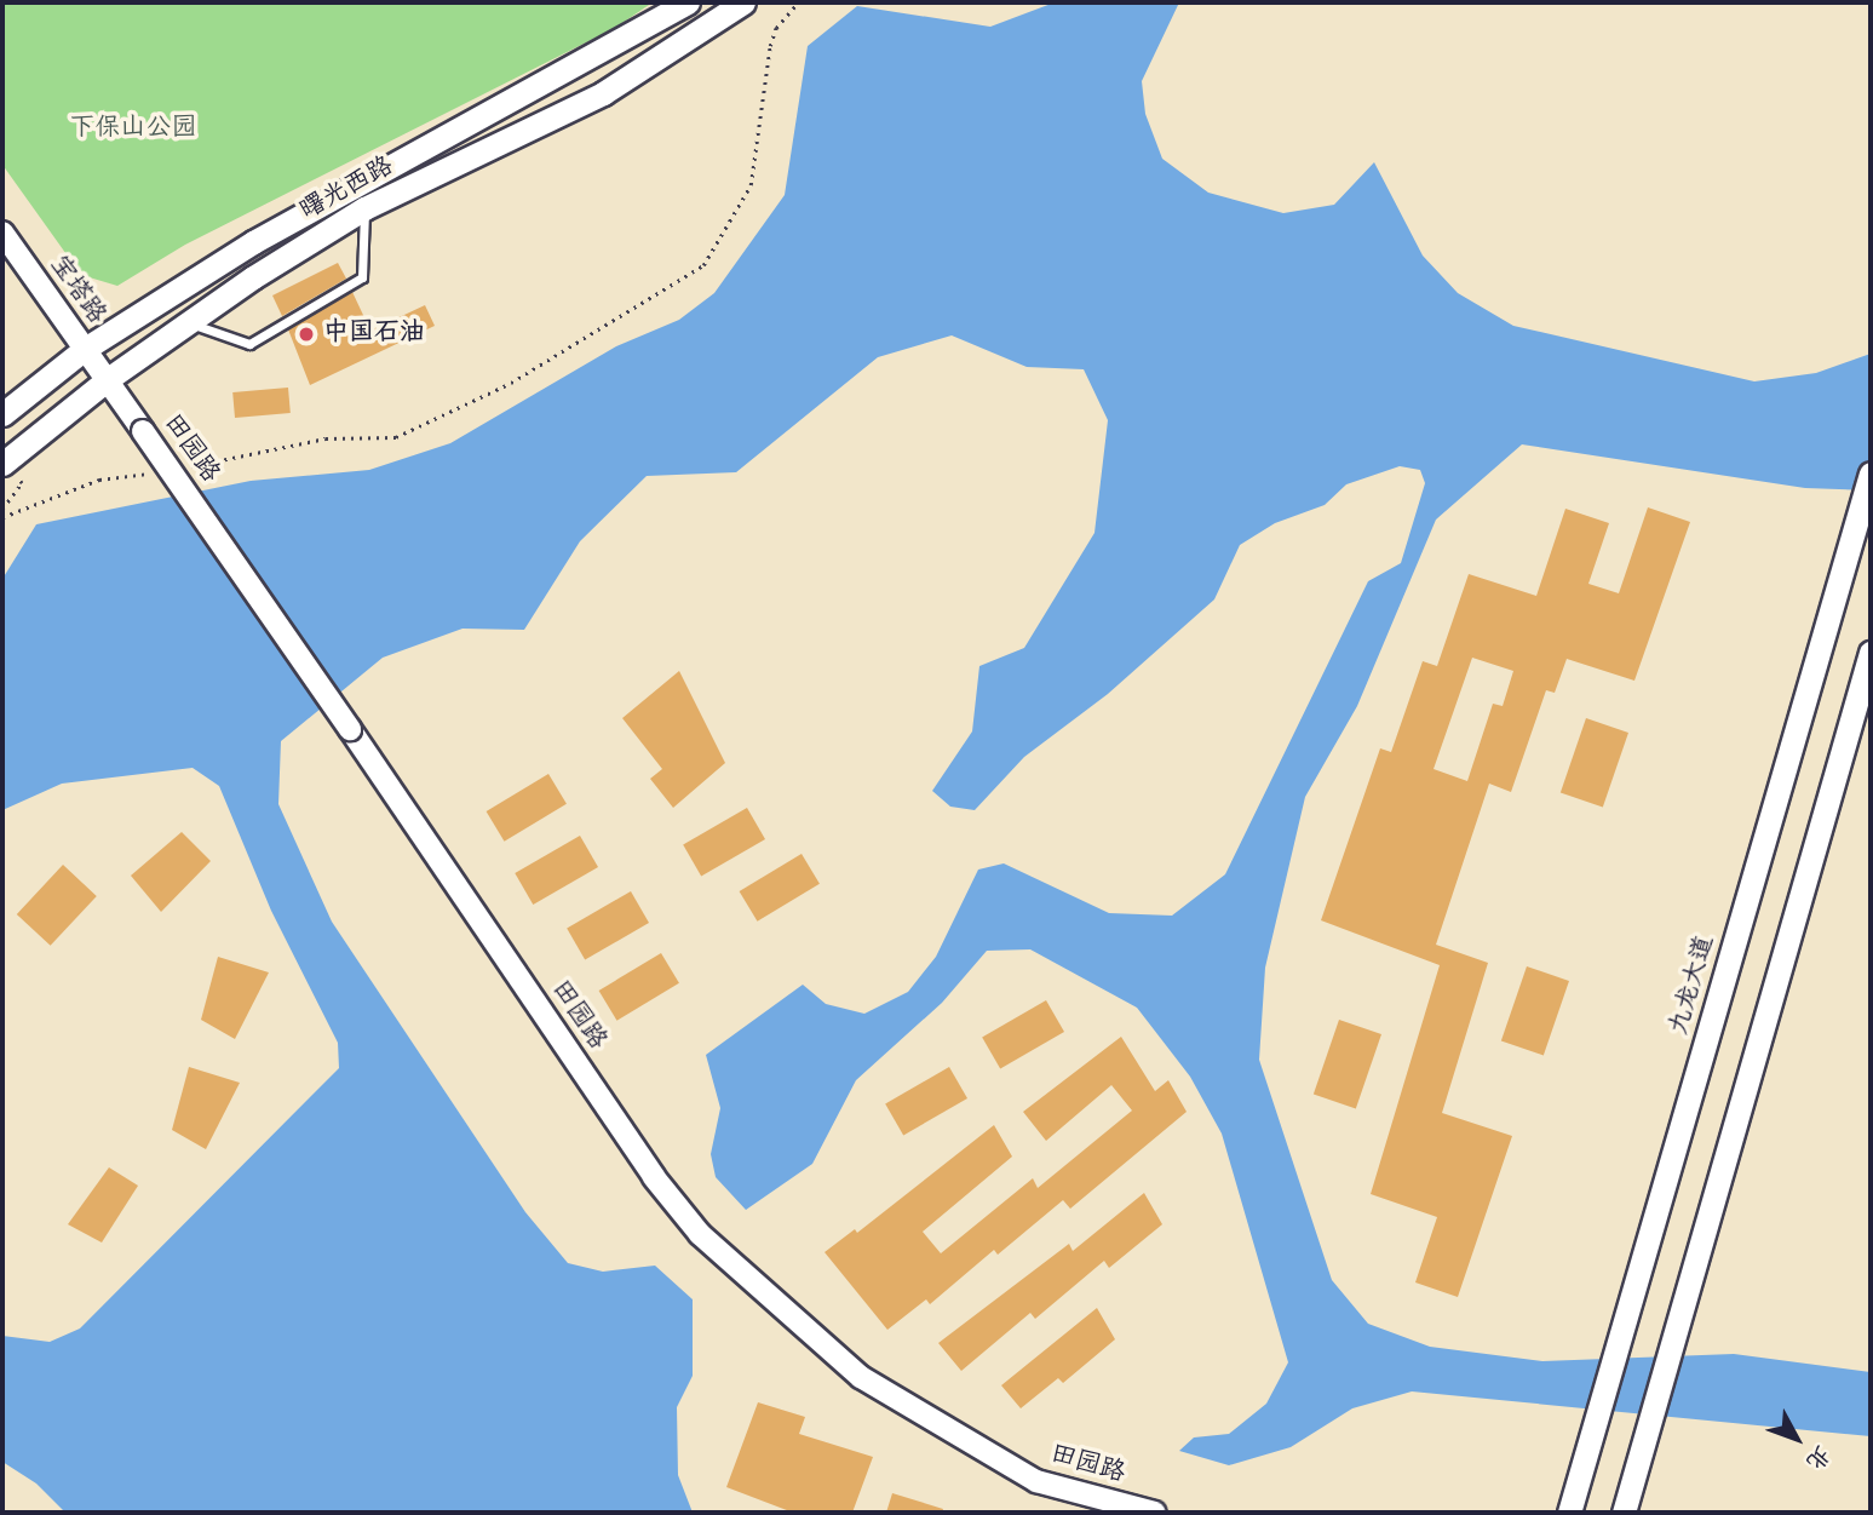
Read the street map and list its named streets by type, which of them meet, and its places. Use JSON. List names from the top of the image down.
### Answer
{
  "streets": {
    "main road": ["曙光西路", "九龙大道"],
    "street": ["宝塔路", "田园路"]
  },
  "crossings": [
    ["曙光西路", "宝塔路"],
    ["曙光西路", "田园路"],
    ["宝塔路", "田园路"]
  ],
  "parks": ["下保山公园"],
  "places": ["中国石油"],
  "north": "bottom right"
}
